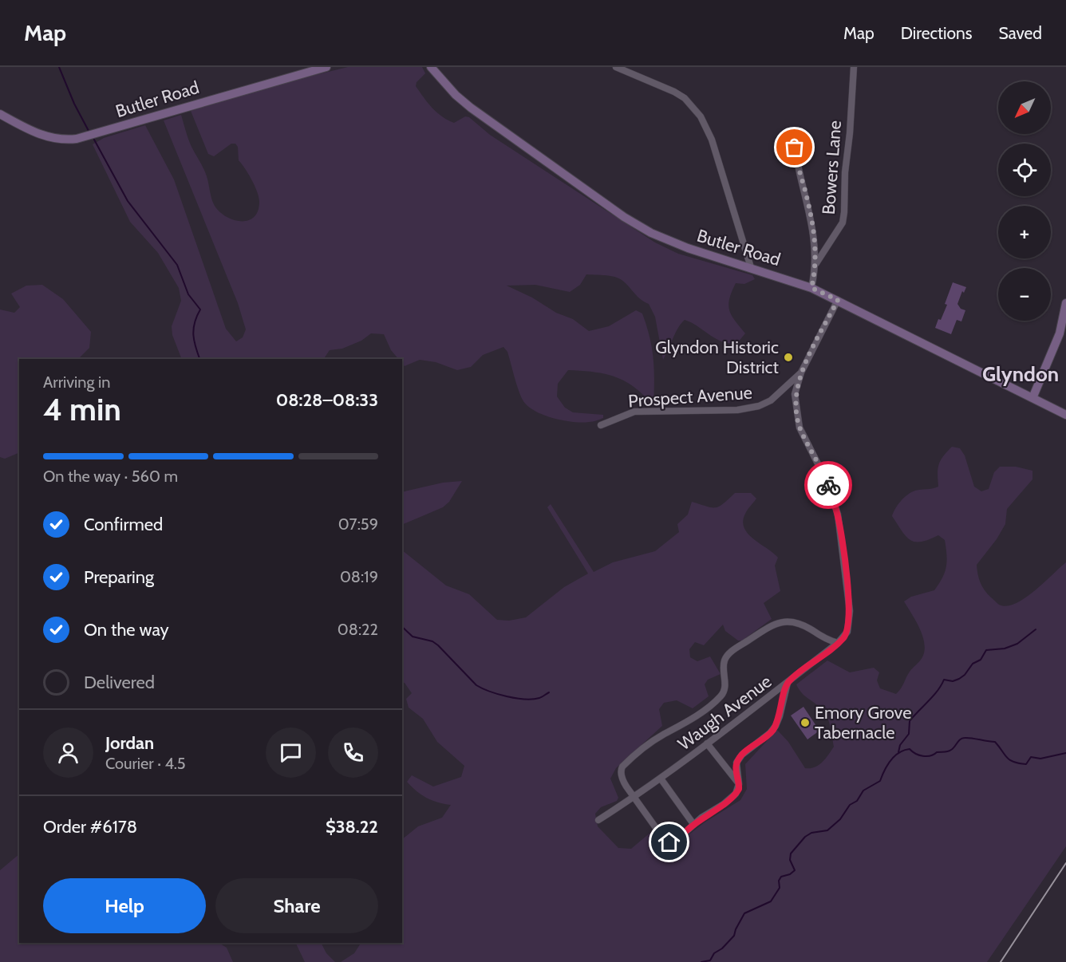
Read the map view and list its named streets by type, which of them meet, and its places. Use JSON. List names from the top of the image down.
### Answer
{
  "streets": {
    "main road": ["Butler Road"],
    "street": ["Bowers Lane", "Prospect Avenue", "Waugh Avenue"]
  },
  "crossings": [
    ["Prospect Avenue", "Waugh Avenue"]
  ],
  "districts": ["Glyndon"],
  "places": ["Glyndon Historic District", "Emory Grove Tabernacle"],
  "north": "bottom left",
  "page": {
    "header": "Map",
    "nav": ["Map", "Directions", "Saved"],
    "map_buttons": ["+", "−"],
    "heading": ["4 min", "Arriving in", "08:28–08:33"],
    "panel": [
      "Jordan",
      "Courier · 4.5",
      "Order #6178",
      "$38.22"
    ],
    "bar": "On the way · 560 m",
    "list": [
      ["Confirmed", "07:59"],
      ["Preparing", "08:19"],
      ["On the way", "08:22"],
      "Delivered"
    ],
    "buttons": ["Help", "Share"]
  }
}
